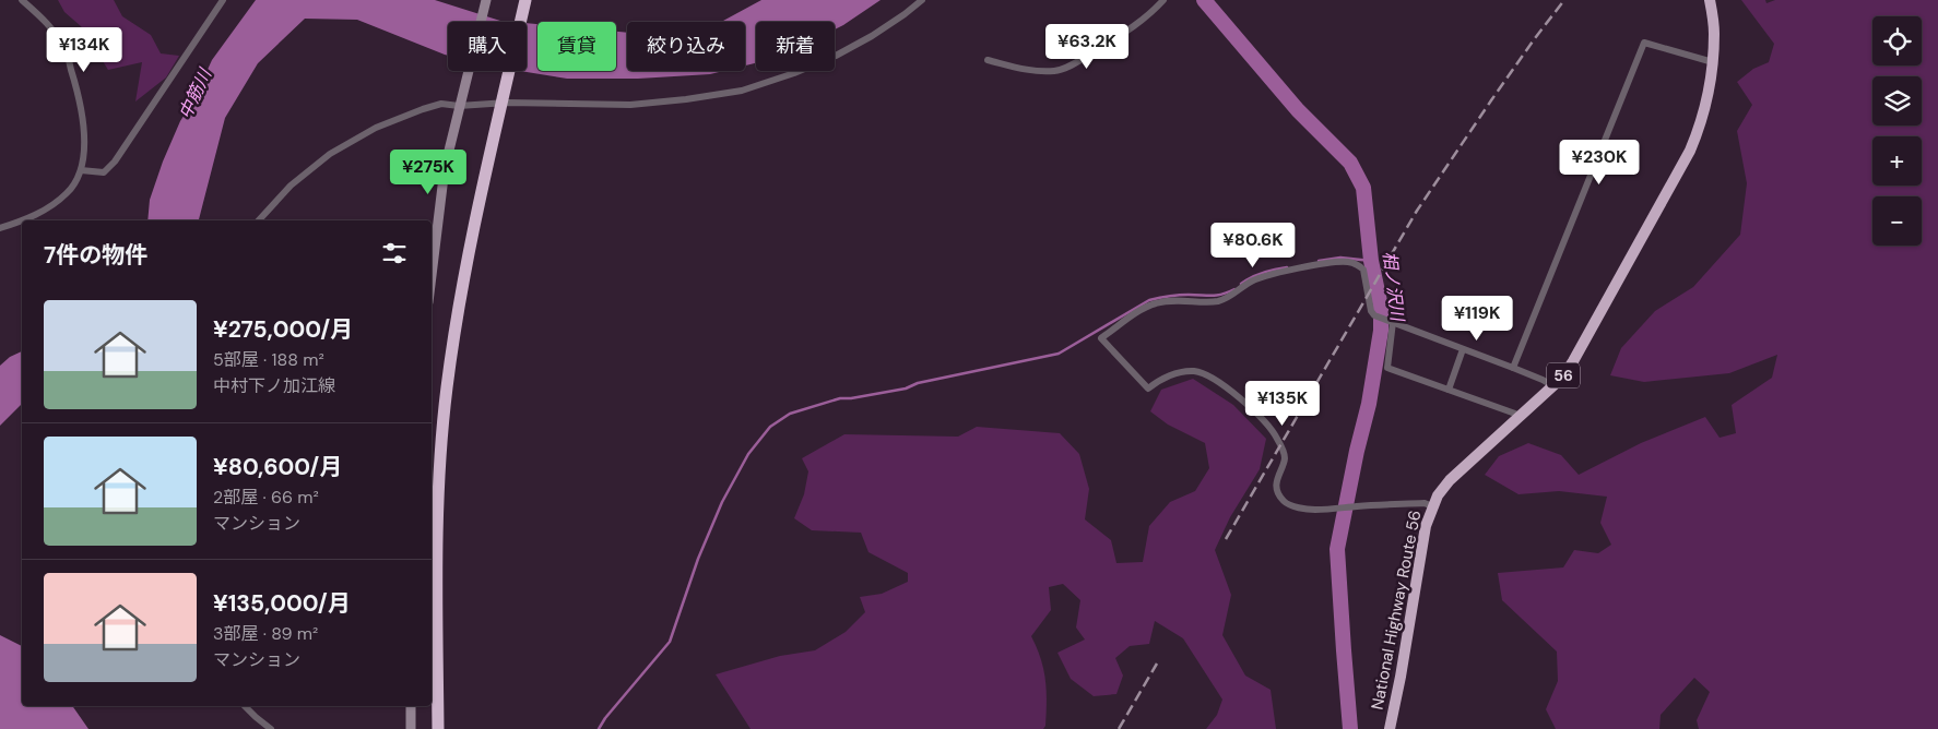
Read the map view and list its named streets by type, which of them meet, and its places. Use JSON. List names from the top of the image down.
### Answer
{
  "streets": {
    "highway": ["56", "National Highway Route 56"]
  },
  "water": ["中筋川", "相ノ沢川"],
  "page": {
    "map_buttons": ["+", "−"],
    "chip": [
      "購入",
      "賃貸",
      "絞り込み",
      "新着"
    ],
    "price": [
      "¥63.2K",
      "¥134K",
      "¥230K",
      "¥275K",
      "¥80.6K",
      "¥119K",
      "¥135K"
    ],
    "heading": "7件の物件",
    "list": [
      {
        "name": "¥275,000/月",
        "note": "5部屋 · 188 m² · 中村下ノ加江線"
      },
      {
        "name": "¥80,600/月",
        "note": "2部屋 · 66 m² · マンション"
      },
      {
        "name": "¥135,000/月",
        "note": "3部屋 · 89 m² · マンション"
      }
    ]
  }
}
